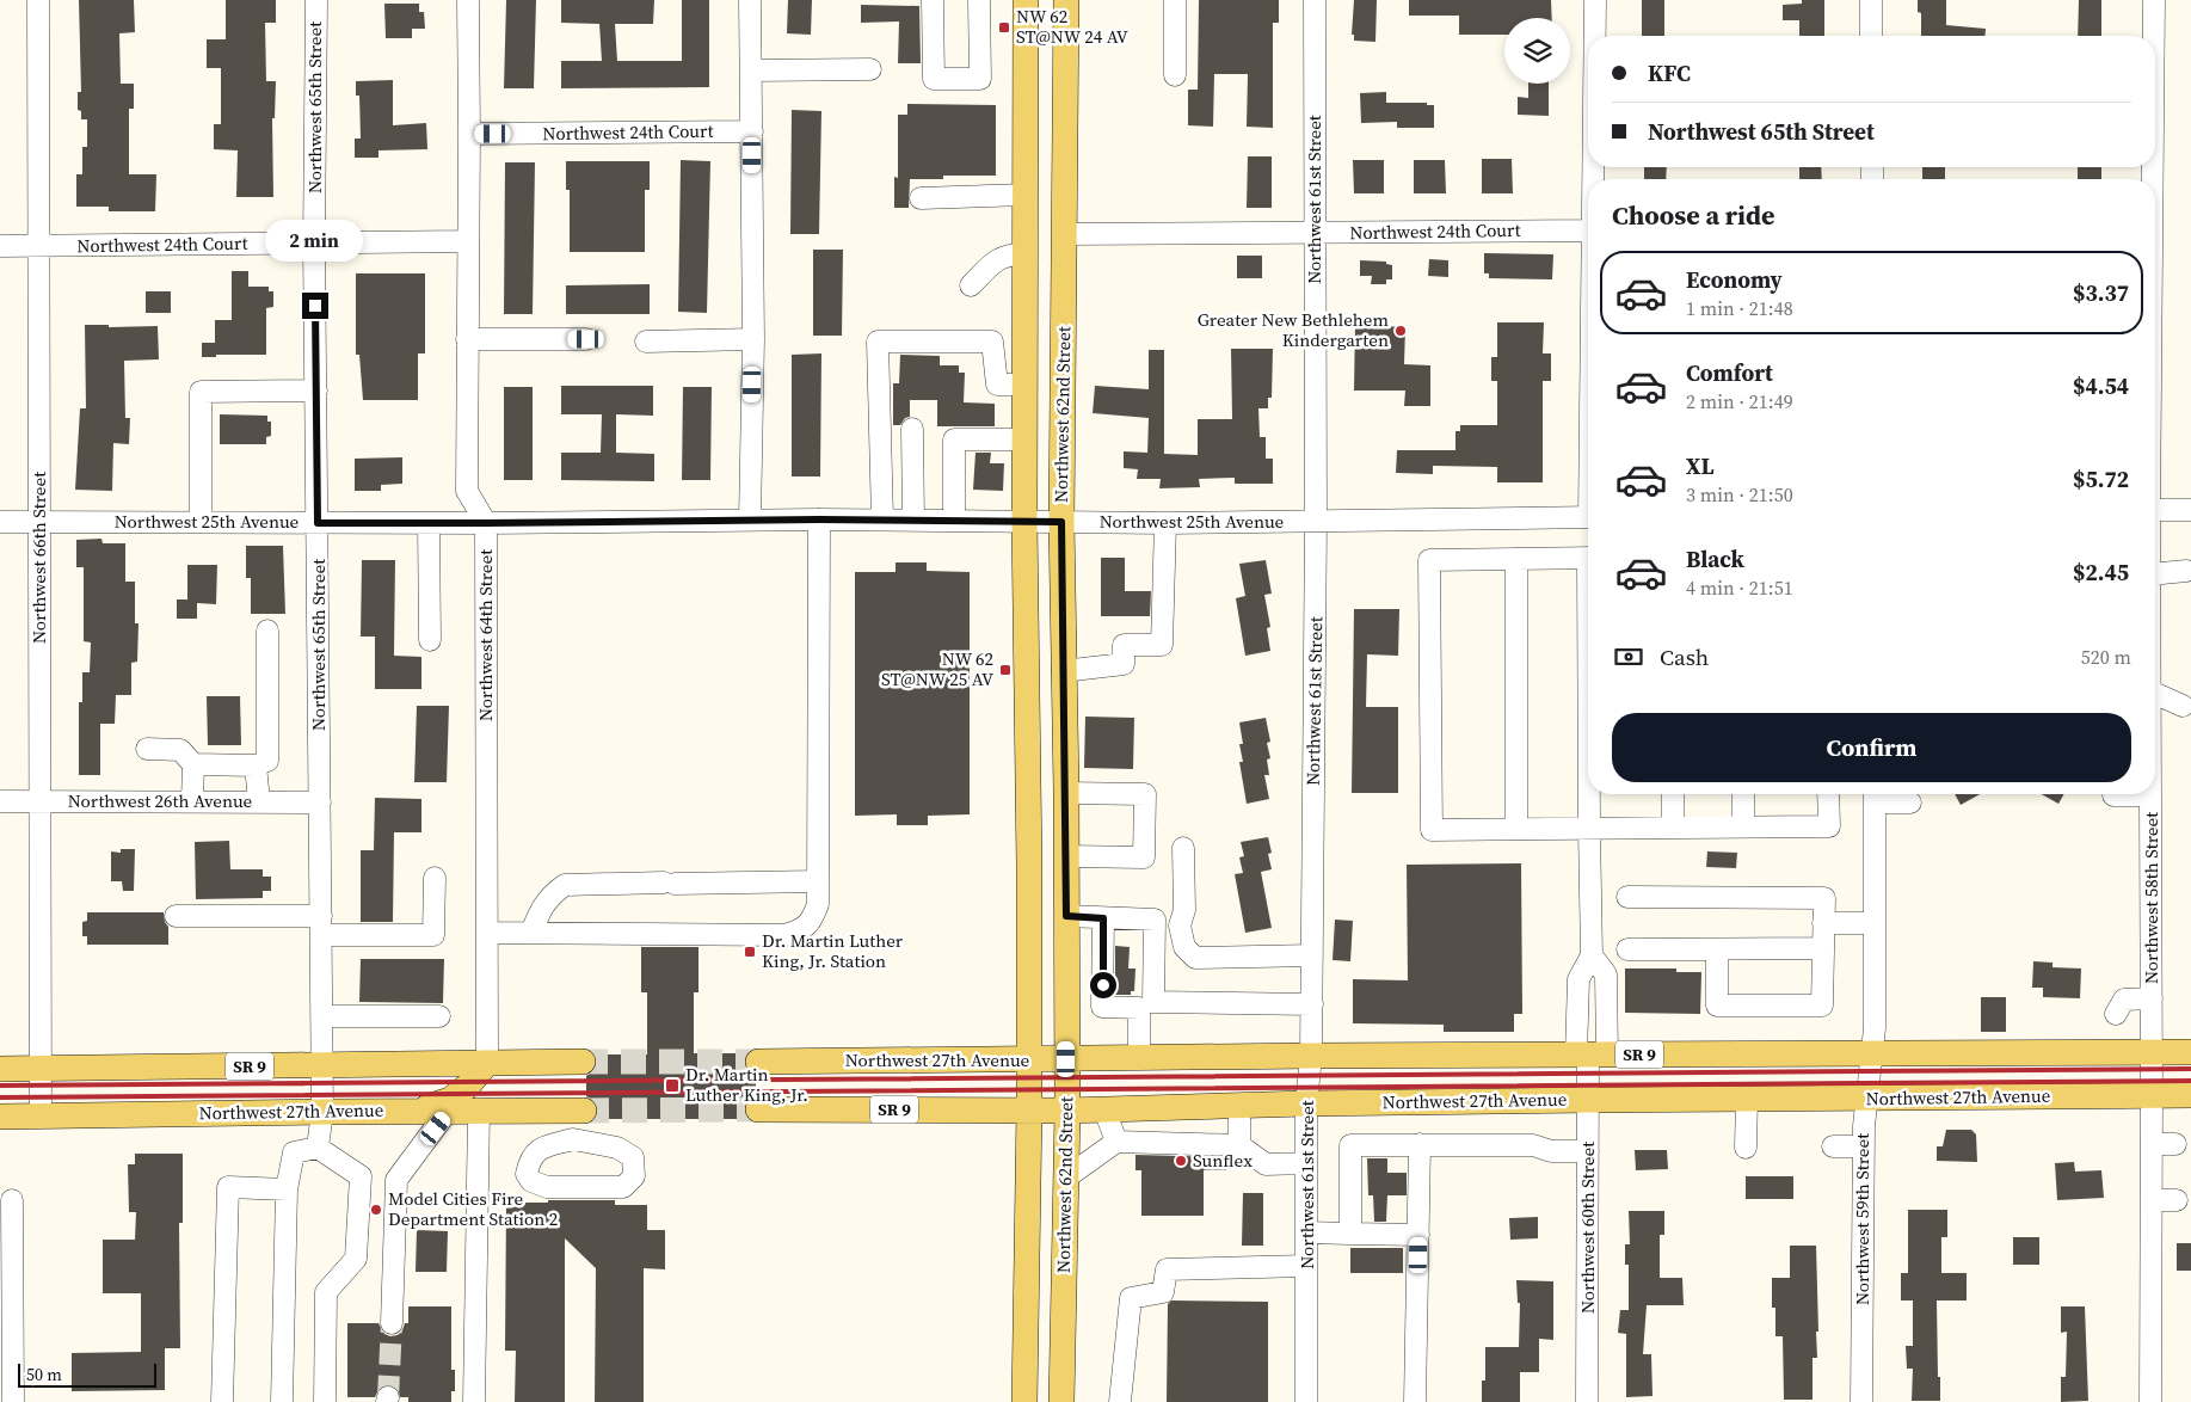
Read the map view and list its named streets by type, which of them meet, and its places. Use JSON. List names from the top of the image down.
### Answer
{
  "streets": {
    "main road": ["Northwest 62nd Street", "SR 9", "Northwest 27th Avenue"],
    "street": [
      "Northwest 65th Street",
      "Northwest 24th Court",
      "Northwest 61st Street",
      "Northwest 25th Avenue",
      "Northwest 66th Street",
      "Northwest 64th Street",
      "Northwest 26th Avenue",
      "Northwest 58th Street",
      "Northwest 59th Street",
      "Northwest 60th Street"
    ]
  },
  "crossings": [
    ["Northwest 65th Street", "Northwest 24th Court"],
    ["Northwest 65th Street", "Northwest 25th Avenue"],
    ["Northwest 65th Street", "Northwest 26th Avenue"],
    ["Northwest 65th Street", "SR 9"],
    ["Northwest 65th Street", "Northwest 27th Avenue"],
    ["Northwest 24th Court", "Northwest 61st Street"],
    ["Northwest 24th Court", "Northwest 62nd Street"],
    ["Northwest 24th Court", "Northwest 66th Street"],
    ["Northwest 24th Court", "Northwest 64th Street"],
    ["Northwest 61st Street", "Northwest 25th Avenue"],
    ["Northwest 61st Street", "Northwest 27th Avenue"],
    ["Northwest 62nd Street", "Northwest 25th Avenue"],
    ["Northwest 62nd Street", "Northwest 27th Avenue"],
    ["Northwest 25th Avenue", "Northwest 66th Street"],
    ["Northwest 25th Avenue", "Northwest 64th Street"],
    ["Northwest 66th Street", "Northwest 26th Avenue"],
    ["Northwest 66th Street", "SR 9"],
    ["Northwest 66th Street", "Northwest 27th Avenue"],
    ["Northwest 64th Street", "SR 9"],
    ["Northwest 58th Street", "Northwest 27th Avenue"],
    ["Northwest 27th Avenue", "Northwest 59th Street"],
    ["Northwest 27th Avenue", "Northwest 60th Street"]
  ],
  "places": {
    "transit": [
      "NW 62 ST@NW 24 AV",
      "NW 62 ST@NW 25 AV",
      "Dr. Martin Luther King, Jr. Station",
      "Dr. Martin Luther King, Jr."
    ],
    "other": ["Greater New Bethlehem Kindergarten", "Sunflex", "Model Cities Fire Department Station 2"]
  },
  "scale_bar": "50 m",
  "page": {
    "banner": ["KFC", "Northwest 65th Street"],
    "heading": "Choose a ride",
    "bubble": "2 min",
    "list": [
      {
        "name": "Economy",
        "note": "1 min · 21:48",
        "value": "$3.37"
      },
      {
        "name": "Comfort",
        "note": "2 min · 21:49",
        "value": "$4.54"
      },
      {
        "name": "XL",
        "note": "3 min · 21:50",
        "value": "$5.72"
      },
      {
        "name": "Black",
        "note": "4 min · 21:51",
        "value": "$2.45"
      }
    ],
    "pay": ["Cash", "520 m"],
    "buttons": "Confirm",
    "scale": "50 m"
  }
}
